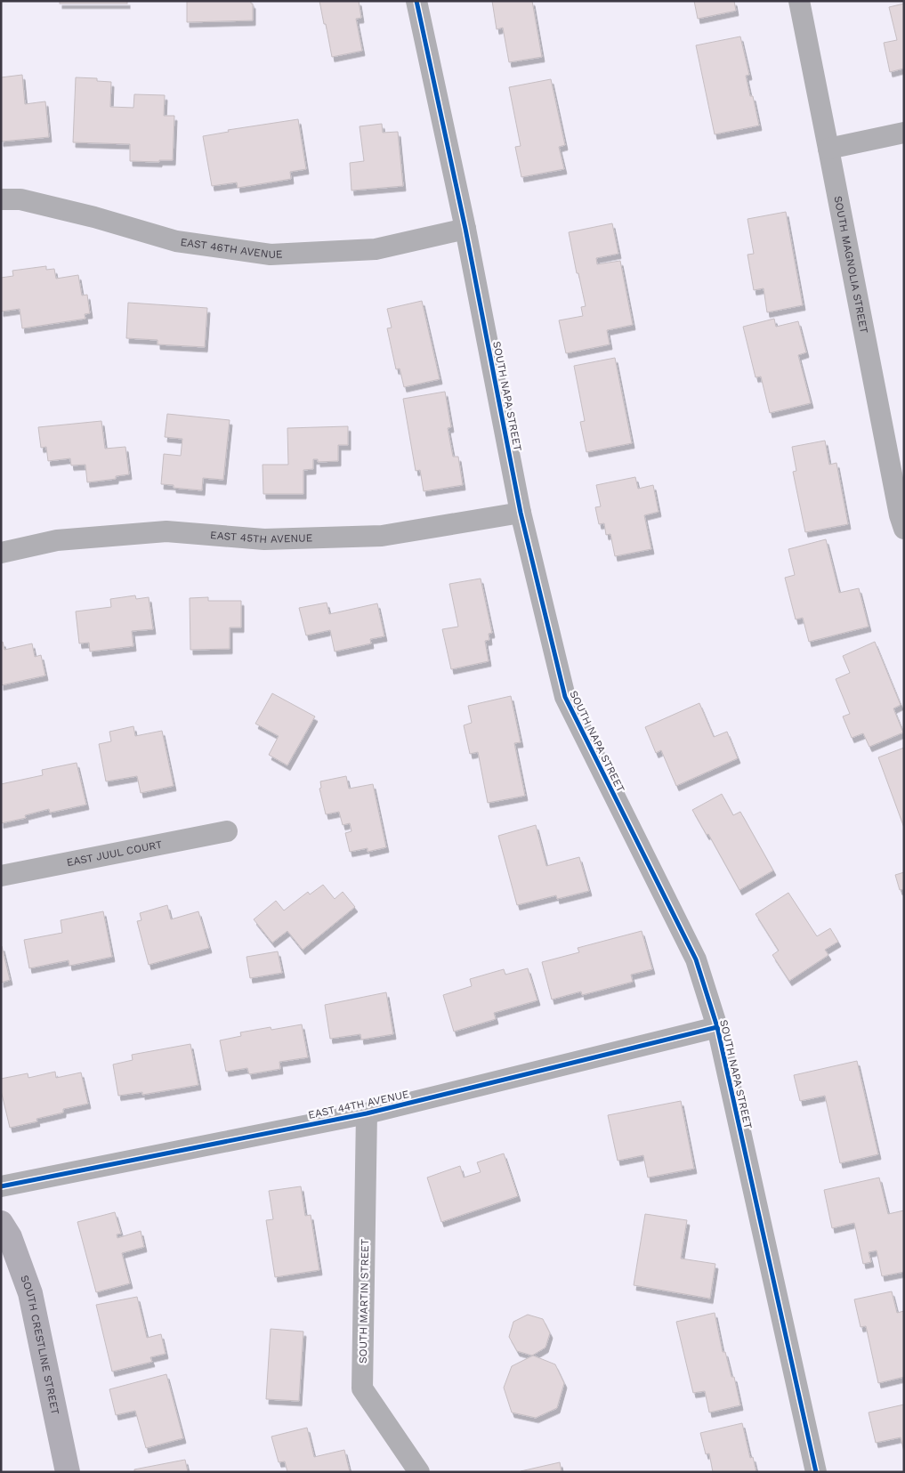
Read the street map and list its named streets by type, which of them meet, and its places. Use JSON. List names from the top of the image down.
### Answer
{
  "streets": {
    "street": [
      "EAST 46TH AVENUE",
      "SOUTH MAGNOLIA STREET",
      "SOUTH NAPA STREET",
      "EAST 45TH AVENUE",
      "EAST JUUL COURT",
      "EAST 44TH AVENUE",
      "SOUTH MARTIN STREET",
      "SOUTH CRESTLINE STREET"
    ]
  },
  "crossings": [
    ["EAST 46TH AVENUE", "SOUTH NAPA STREET"],
    ["SOUTH NAPA STREET", "EAST 45TH AVENUE"],
    ["SOUTH NAPA STREET", "EAST 44TH AVENUE"],
    ["EAST 44TH AVENUE", "SOUTH MARTIN STREET"]
  ]
}
